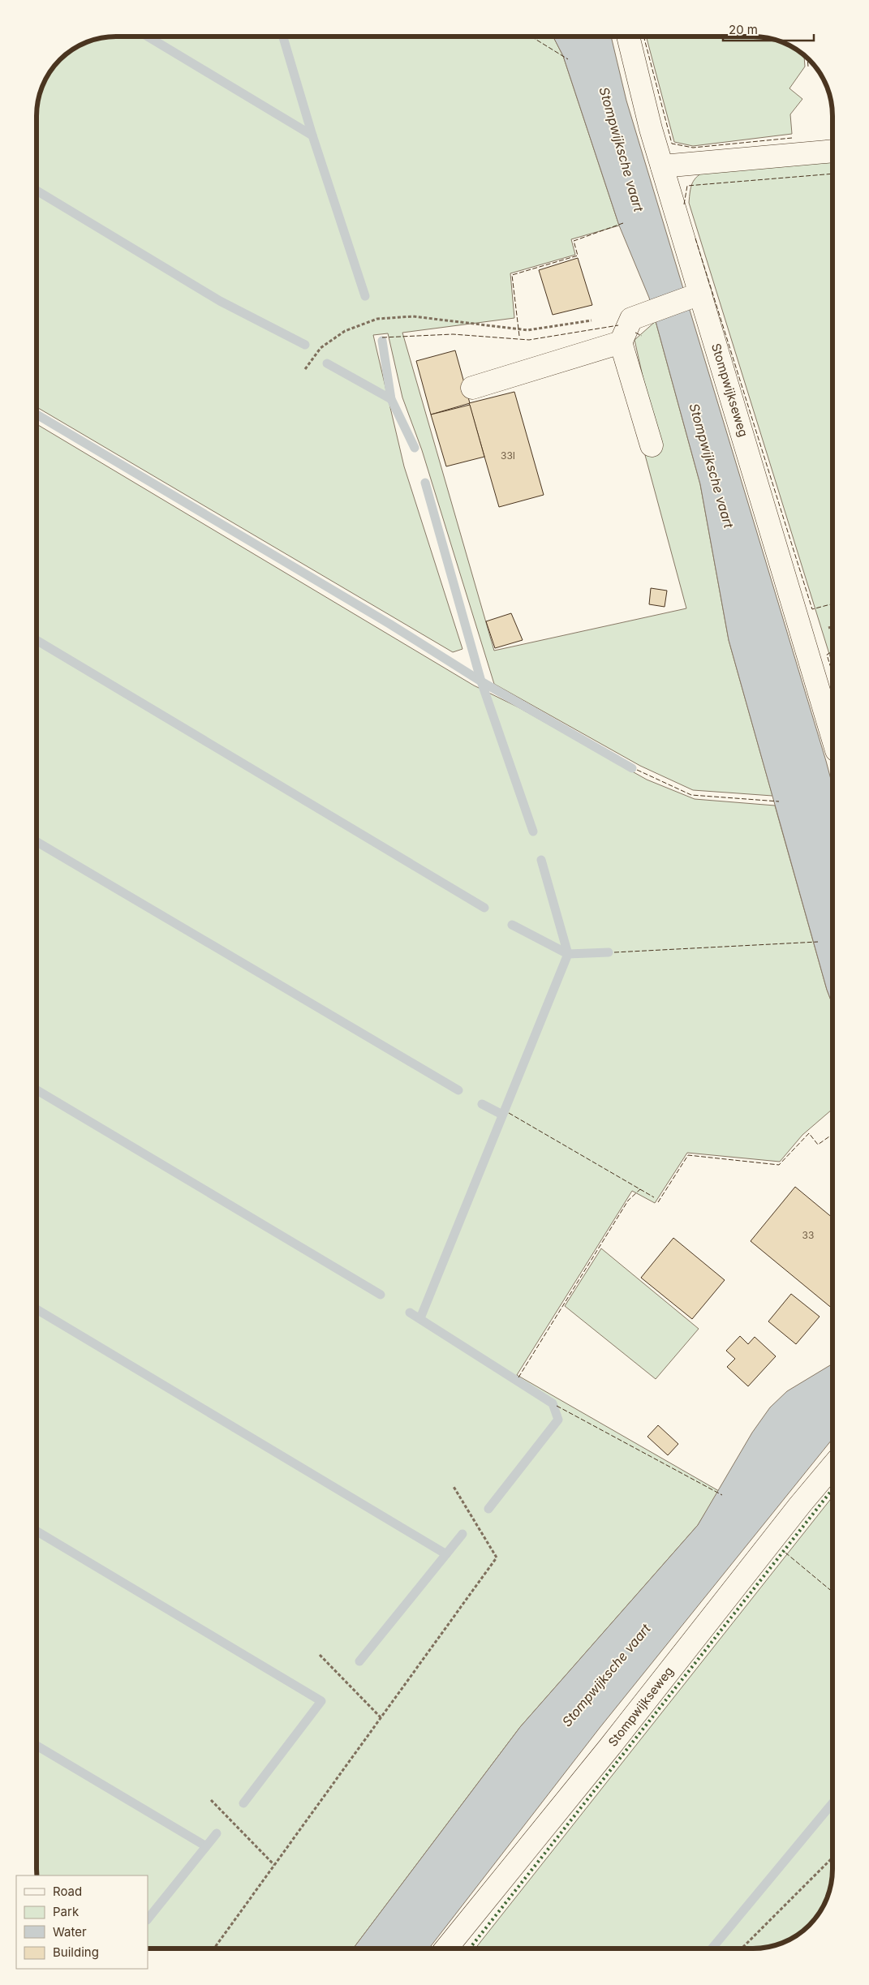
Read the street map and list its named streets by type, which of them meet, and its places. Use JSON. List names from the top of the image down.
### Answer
{
  "streets": {
    "street": ["Stompwijkseweg"]
  },
  "water": ["Stompwijksche vaart"],
  "house_numbers": ["33I", "33"],
  "legend": [
    "Road",
    "Park",
    "Water",
    "Building"
  ],
  "scale_bar": "20 m"
}
